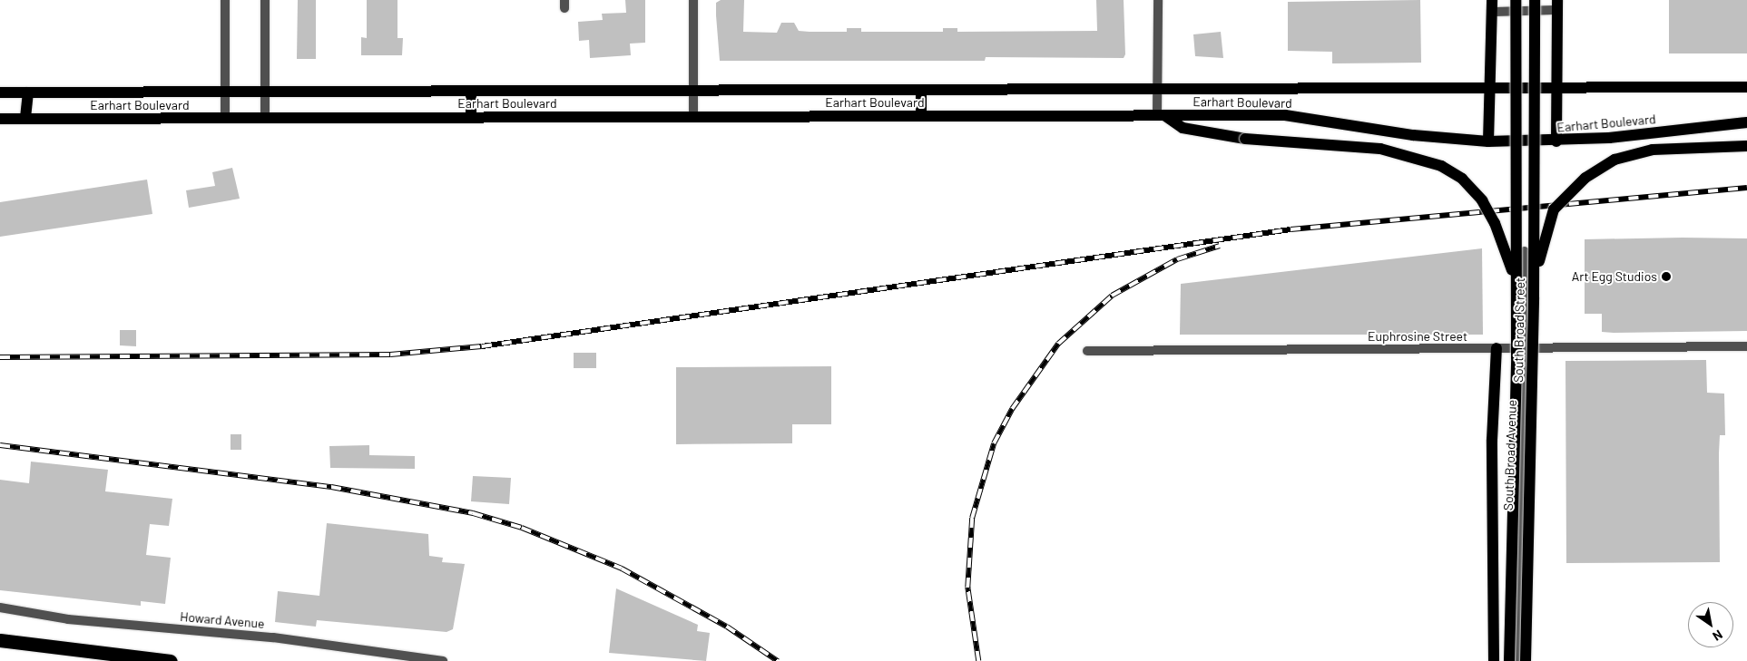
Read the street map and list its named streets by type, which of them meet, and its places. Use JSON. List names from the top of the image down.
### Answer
{
  "streets": {
    "main road": ["Earhart Boulevard", "South Broad Street"],
    "street": ["Euphrosine Street", "South Broad Avenue", "Howard Avenue"]
  },
  "crossings": [
    ["Euphrosine Street", "South Broad Avenue"]
  ],
  "places": ["Art Egg Studios"],
  "north": "bottom right"
}
